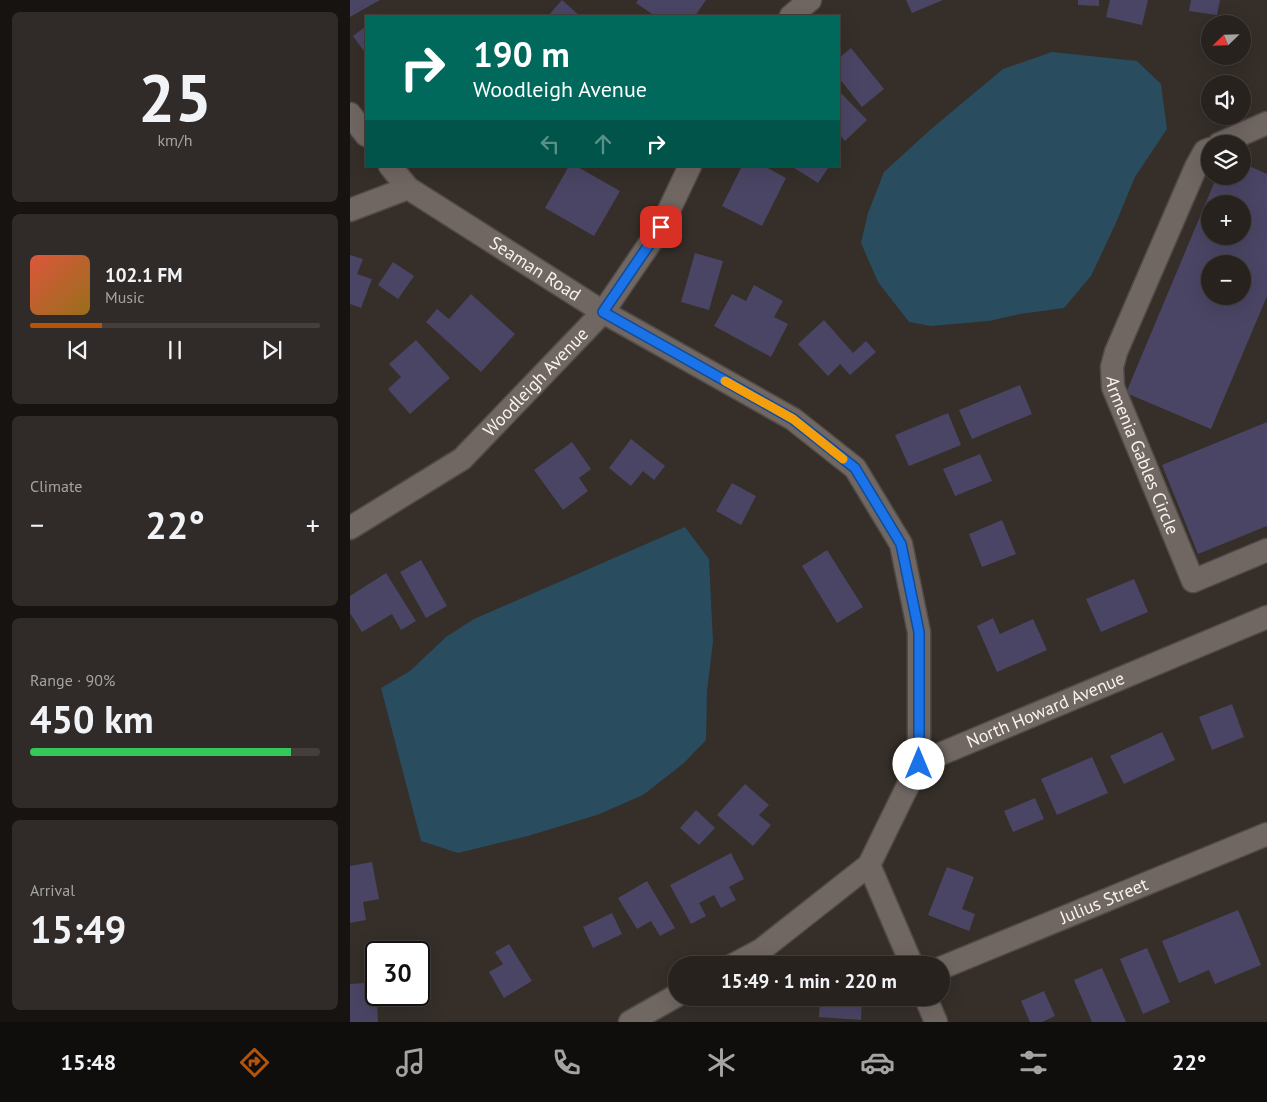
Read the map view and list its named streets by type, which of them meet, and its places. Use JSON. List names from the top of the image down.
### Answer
{
  "streets": {
    "street": [
      "Seaman Road",
      "Woodleigh Avenue",
      "Armenia Gables Circle",
      "North Howard Avenue",
      "Julius Street"
    ]
  },
  "crossings": [
    ["Seaman Road", "Woodleigh Avenue"],
    ["Seaman Road", "North Howard Avenue"]
  ],
  "north": "bottom left",
  "page": {
    "tile": [
      ["25", "km/h"],
      "Climate",
      ["Range · 90%", "450 km"],
      ["Arrival", "15:49"]
    ],
    "map_buttons": ["+", "−"],
    "turn": ["190 m", "Woodleigh Avenue"],
    "song": ["102.1 FM", "Music"],
    "heat": ["−", "22°", "+"],
    "limit": "30",
    "trip": "15:49 · 1 min · 220 m",
    "tabs": ["15:48", "22°"]
  }
}
